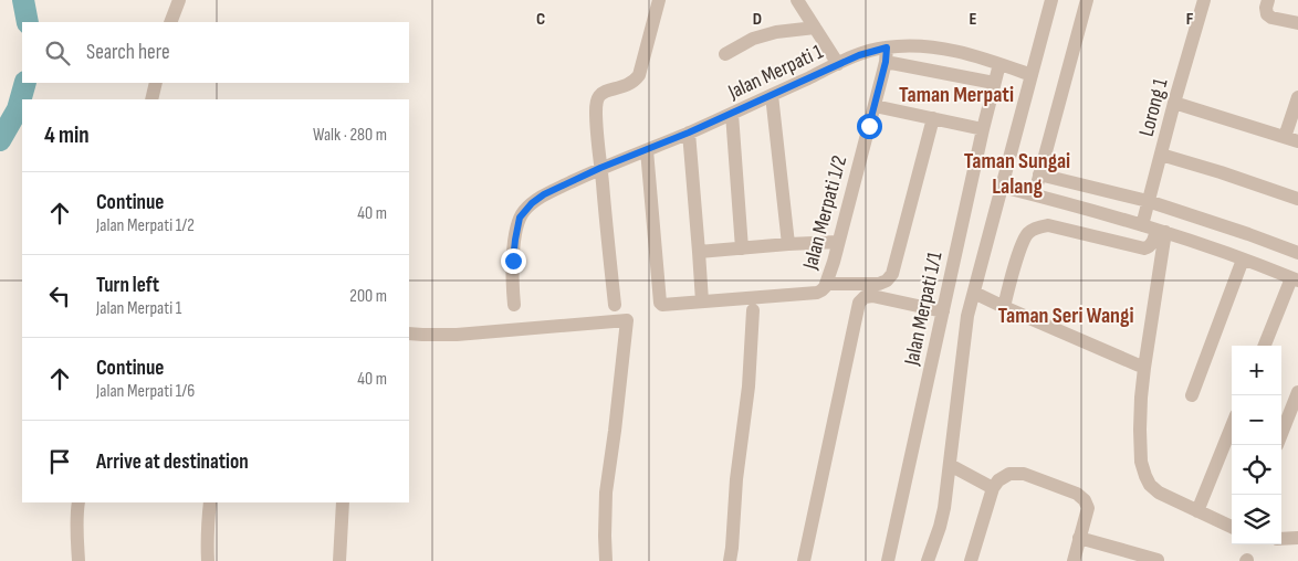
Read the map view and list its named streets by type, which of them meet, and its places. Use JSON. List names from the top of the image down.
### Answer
{
  "streets": {
    "street": [
      "Jalan Merpati 1",
      "Lorong 1",
      "Jalan Merpati 1/2",
      "Jalan Merpati 1/1"
    ]
  },
  "crossings": [
    ["Jalan Merpati 1", "Jalan Merpati 1/2"],
    ["Jalan Merpati 1", "Jalan Merpati 1/1"]
  ],
  "districts": ["Taman Merpati", "Taman Sungai Lalang", "Taman Seri Wangi"],
  "page": {
    "search": "Search here",
    "heading": ["4 min", "Walk · 280 m"],
    "list": [
      ["Continue", "Jalan Merpati 1/2", "40 m"],
      ["Turn left", "Jalan Merpati 1", "200 m"],
      ["Continue", "Jalan Merpati 1/6", "40 m"],
      "Arrive at destination"
    ],
    "map_buttons": ["+", "−"]
  },
  "grid": {
    "columns": [
      "C",
      "D",
      "E",
      "F"
    ]
  }
}
